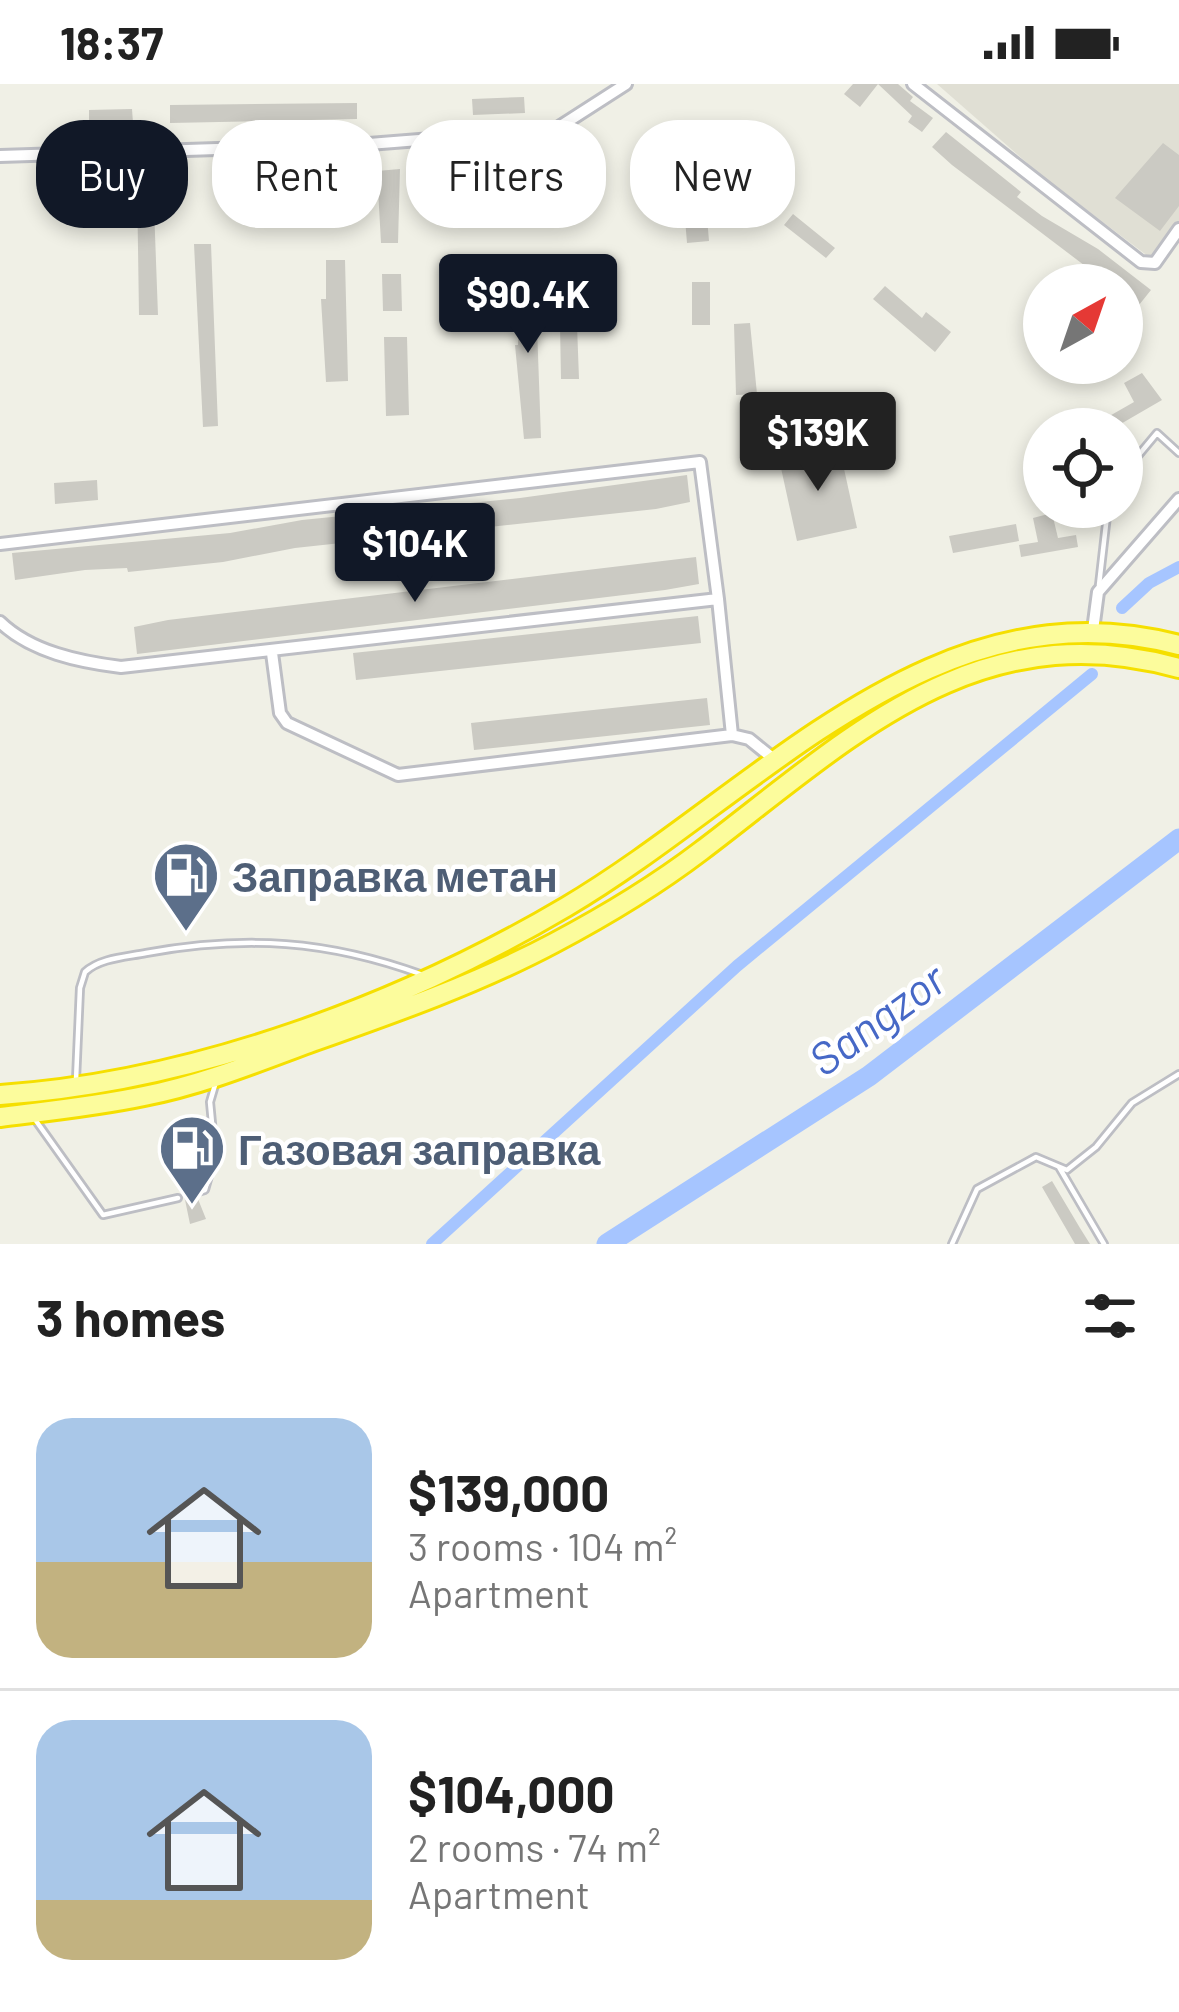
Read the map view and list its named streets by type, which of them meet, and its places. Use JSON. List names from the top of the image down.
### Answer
{
  "water": ["Sangzor"],
  "places": {
    "fuel station": ["Заправка метан", "Газовая заправка"]
  },
  "north": "top right",
  "page": {
    "status": "18:37",
    "chip": [
      "Buy",
      "Rent",
      "Filters",
      "New"
    ],
    "price": ["$90.4K", "$139K", "$104K"],
    "heading": "3 homes",
    "list": [
      {
        "name": "$139,000",
        "note": "3 rooms · 104 m² · Apartment"
      },
      {
        "name": "$104,000",
        "note": "2 rooms · 74 m² · Apartment"
      }
    ]
  }
}
